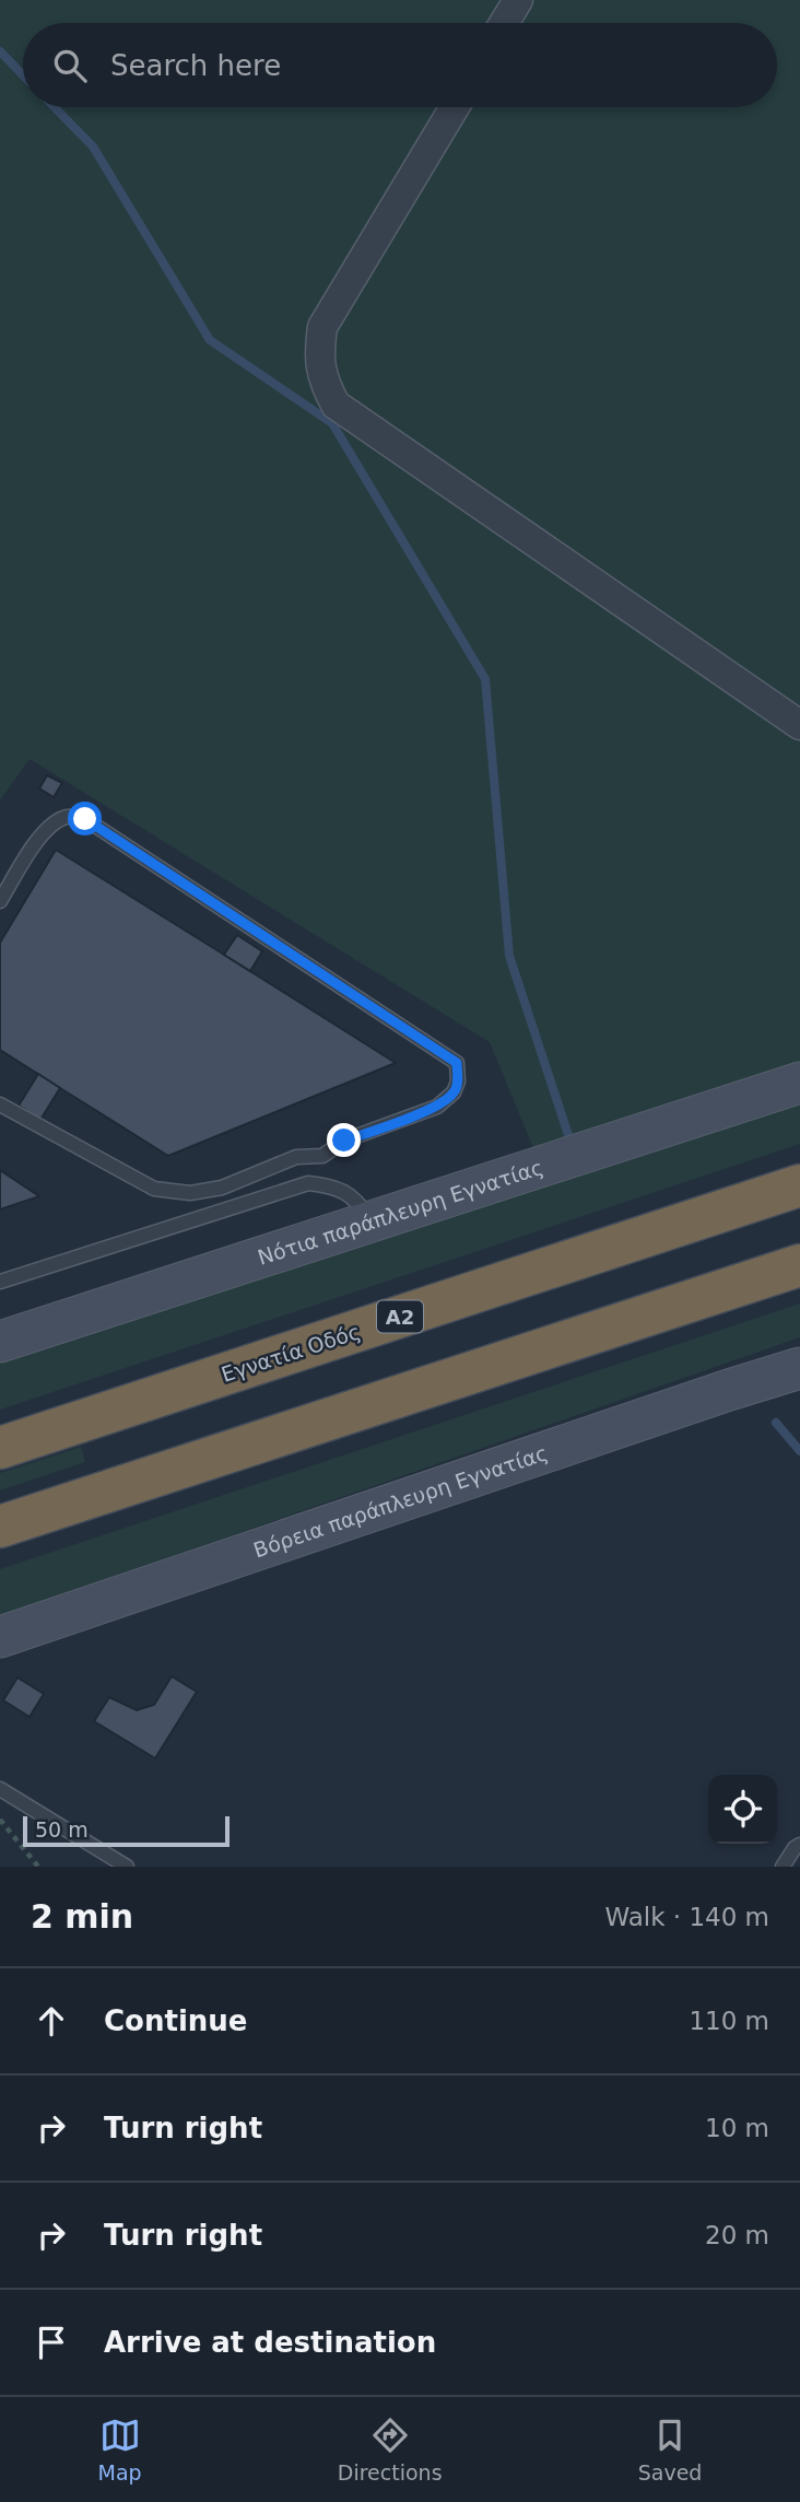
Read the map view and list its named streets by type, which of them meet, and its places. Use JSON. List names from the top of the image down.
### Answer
{
  "streets": {
    "highway": ["Α2", "Εγνατία Οδός"],
    "street": ["Νότια παράπλευρη Εγνατίας", "Βόρεια παράπλευρη Εγνατίας"]
  },
  "scale_bar": "50 m",
  "page": {
    "search": "Search here",
    "scale": "50 m",
    "heading": ["2 min", "Walk · 140 m"],
    "list": [
      ["Continue", "110 m"],
      ["Turn right", "10 m"],
      ["Turn right", "20 m"],
      "Arrive at destination"
    ],
    "nav": ["Map", "Directions", "Saved"]
  }
}
